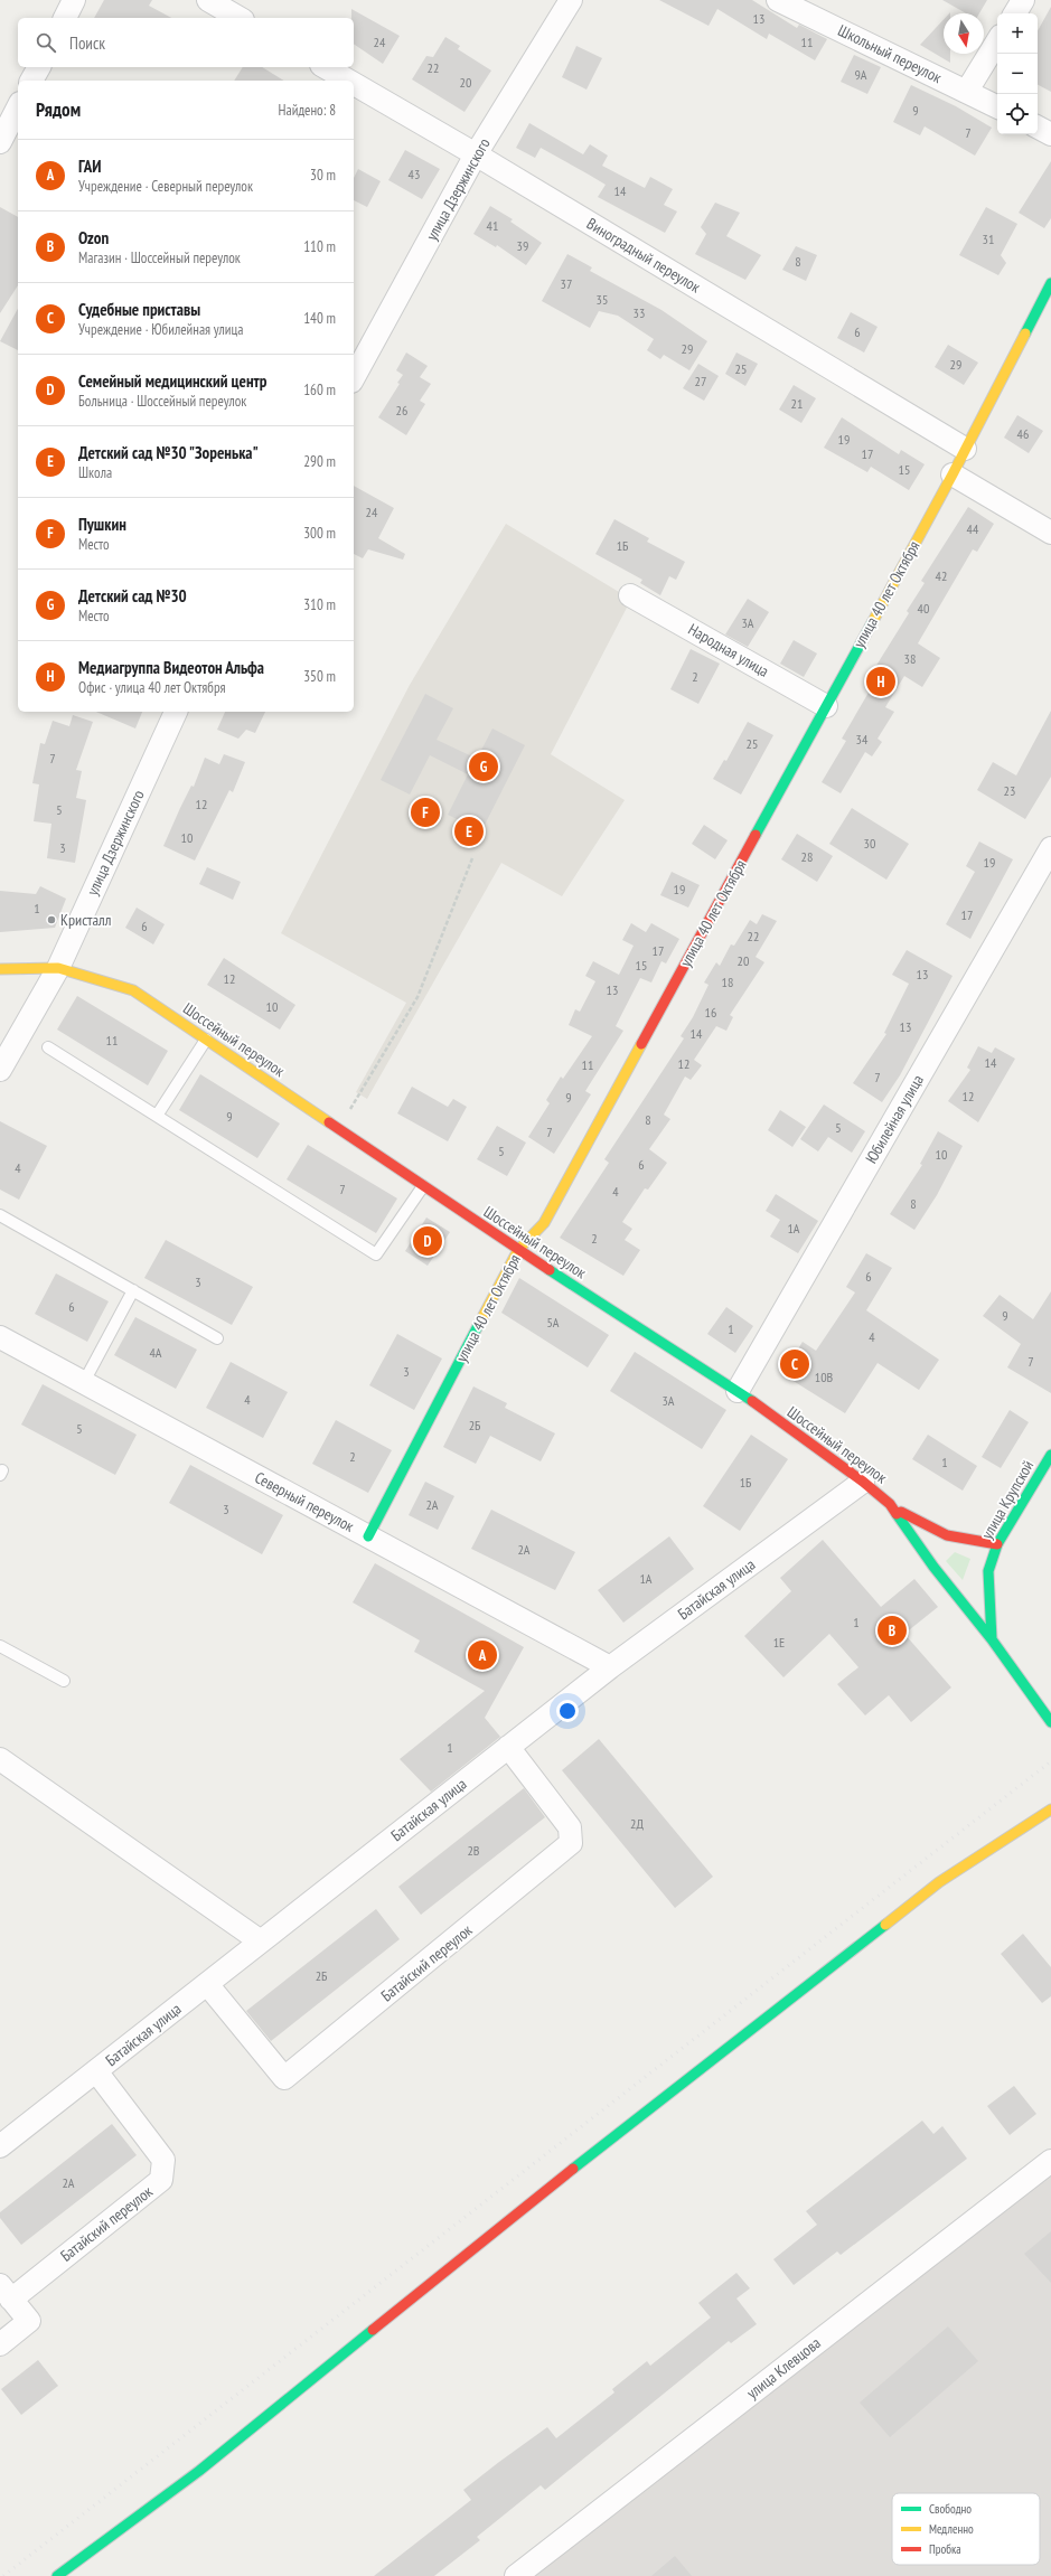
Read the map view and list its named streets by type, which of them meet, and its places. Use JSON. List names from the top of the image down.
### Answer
{
  "streets": {
    "street": [
      "Школьный переулок",
      "улица Дзержинского",
      "Виноградный переулок",
      "улица 40 лет Октября",
      "Народная улица",
      "Шоссейный переулок",
      "Юбилейная улица",
      "улица Крупской",
      "Северный переулок",
      "Батайская улица",
      "Батайский переулок",
      "улица Клевцова"
    ]
  },
  "crossings": [
    ["улица Дзержинского", "Виноградный переулок"],
    ["улица Дзержинского", "Шоссейный переулок"],
    ["Виноградный переулок", "улица 40 лет Октября"],
    ["улица 40 лет Октября", "Народная улица"],
    ["улица 40 лет Октября", "Шоссейный переулок"],
    ["улица 40 лет Октября", "Северный переулок"],
    ["Шоссейный переулок", "Юбилейная улица"],
    ["Шоссейный переулок", "улица Крупской"],
    ["Шоссейный переулок", "Батайская улица"],
    ["Северный переулок", "Батайская улица"],
    ["Батайская улица", "Батайский переулок"]
  ],
  "places": ["Кристалл"],
  "house_numbers": [
    "13",
    "24",
    "11",
    "22",
    "9А",
    "20",
    "9",
    "7",
    "43",
    "14",
    "41",
    "31",
    "39",
    "8",
    "37",
    "35",
    "33",
    "6",
    "29",
    "29",
    "25",
    "27",
    "21",
    "26",
    "46",
    "19",
    "17",
    "15",
    "24",
    "44",
    "1Б",
    "42",
    "40",
    "3А",
    "38",
    "2",
    "34",
    "25",
    "7",
    "23",
    "12",
    "5",
    "10",
    "30",
    "3",
    "28",
    "19",
    "19",
    "1",
    "17",
    "6",
    "22",
    "17",
    "20",
    "15",
    "13",
    "12",
    "18",
    "13",
    "10",
    "16",
    "13",
    "14",
    "11",
    "14",
    "12",
    "11",
    "7",
    "12",
    "9",
    "9",
    "8",
    "5",
    "7",
    "5",
    "10",
    "6",
    "4",
    "7",
    "4",
    "8",
    "1А",
    "2",
    "6",
    "3",
    "6",
    "9",
    "5А",
    "1",
    "4",
    "4А",
    "7",
    "3",
    "10В",
    "4",
    "3А",
    "2Б",
    "5",
    "2",
    "1",
    "1Б",
    "2А",
    "3",
    "2А",
    "1А",
    "1",
    "1Е",
    "1",
    "2Д",
    "2В",
    "2Б",
    "2А"
  ],
  "legend": ["Свободно", "Медленно", "Пробка"],
  "north": "bottom",
  "page": {
    "map_buttons": ["+", "−"],
    "search": "Поиск",
    "heading": ["Рядом", "Найдено: 8"],
    "list": [
      {
        "mark": "A",
        "name": "ГАИ",
        "note": "Учреждение · Северный переулок",
        "value": "30 m"
      },
      {
        "mark": "B",
        "name": "Ozon",
        "note": "Магазин · Шоссейный переулок",
        "value": "110 m"
      },
      {
        "mark": "C",
        "name": "Судебные приставы",
        "note": "Учреждение · Юбилейная улица",
        "value": "140 m"
      },
      {
        "mark": "D",
        "name": "Семейный медицинский центр",
        "note": "Больница · Шоссейный переулок",
        "value": "160 m"
      },
      {
        "mark": "E",
        "name": "Детский сад №30 \"Зоренька\"",
        "note": "Школа",
        "value": "290 m"
      },
      {
        "mark": "F",
        "name": "Пушкин",
        "note": "Место",
        "value": "300 m"
      },
      {
        "mark": "G",
        "name": "Детский сад №30",
        "note": "Место",
        "value": "310 m"
      },
      {
        "mark": "H",
        "name": "Медиагруппа Видеотон Альфа",
        "note": "Офис · улица 40 лет Октября",
        "value": "350 m"
      }
    ],
    "pins": [
      "H",
      "G",
      "F",
      "E",
      "D",
      "C",
      "B",
      "A"
    ]
  }
}
